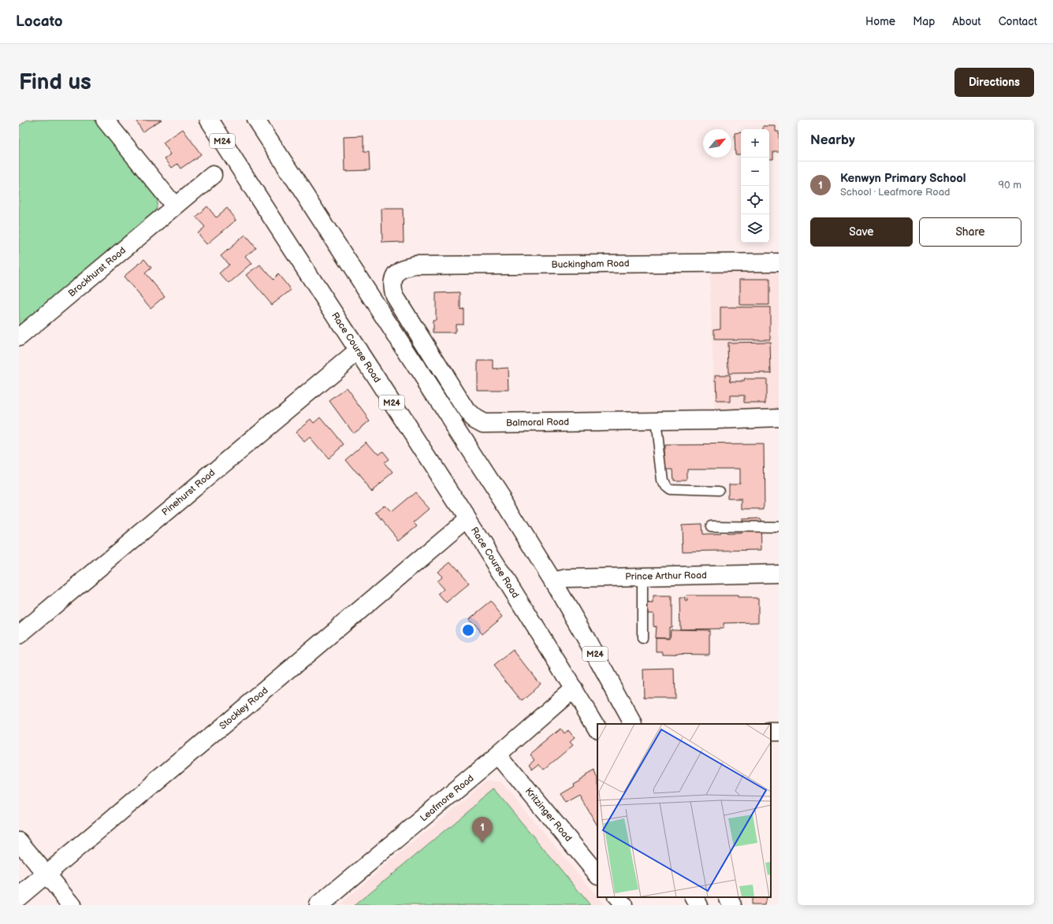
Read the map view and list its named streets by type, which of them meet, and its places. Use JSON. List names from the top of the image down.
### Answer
{
  "streets": {
    "street": [
      "M24",
      "Buckingham Road",
      "Brockhurst Road",
      "Race Course Road",
      "Balmoral Road",
      "Pinehurst Road",
      "Prince Arthur Road",
      "Stockley Road",
      "Leafmore Road",
      "Kritzinger Road"
    ]
  },
  "crossings": [
    ["M24", "Race Course Road"],
    ["M24", "Prince Arthur Road"],
    ["M24", "Leafmore Road"],
    ["Buckingham Road", "Balmoral Road"],
    ["Race Course Road", "Pinehurst Road"],
    ["Race Course Road", "Stockley Road"],
    ["Race Course Road", "Leafmore Road"],
    ["Leafmore Road", "Kritzinger Road"]
  ],
  "north": "top right",
  "page": {
    "header": "Locato",
    "nav": [
      "Home",
      "Map",
      "About",
      "Contact"
    ],
    "buttons": [
      "Directions",
      ["Save", "Share"]
    ],
    "title": "Find us",
    "heading": "Nearby",
    "map_buttons": ["+", "−"],
    "list": [
      {
        "mark": "1",
        "name": "Kenwyn Primary School",
        "note": "School · Leafmore Road",
        "value": "90 m"
      }
    ],
    "pins": "1"
  }
}
